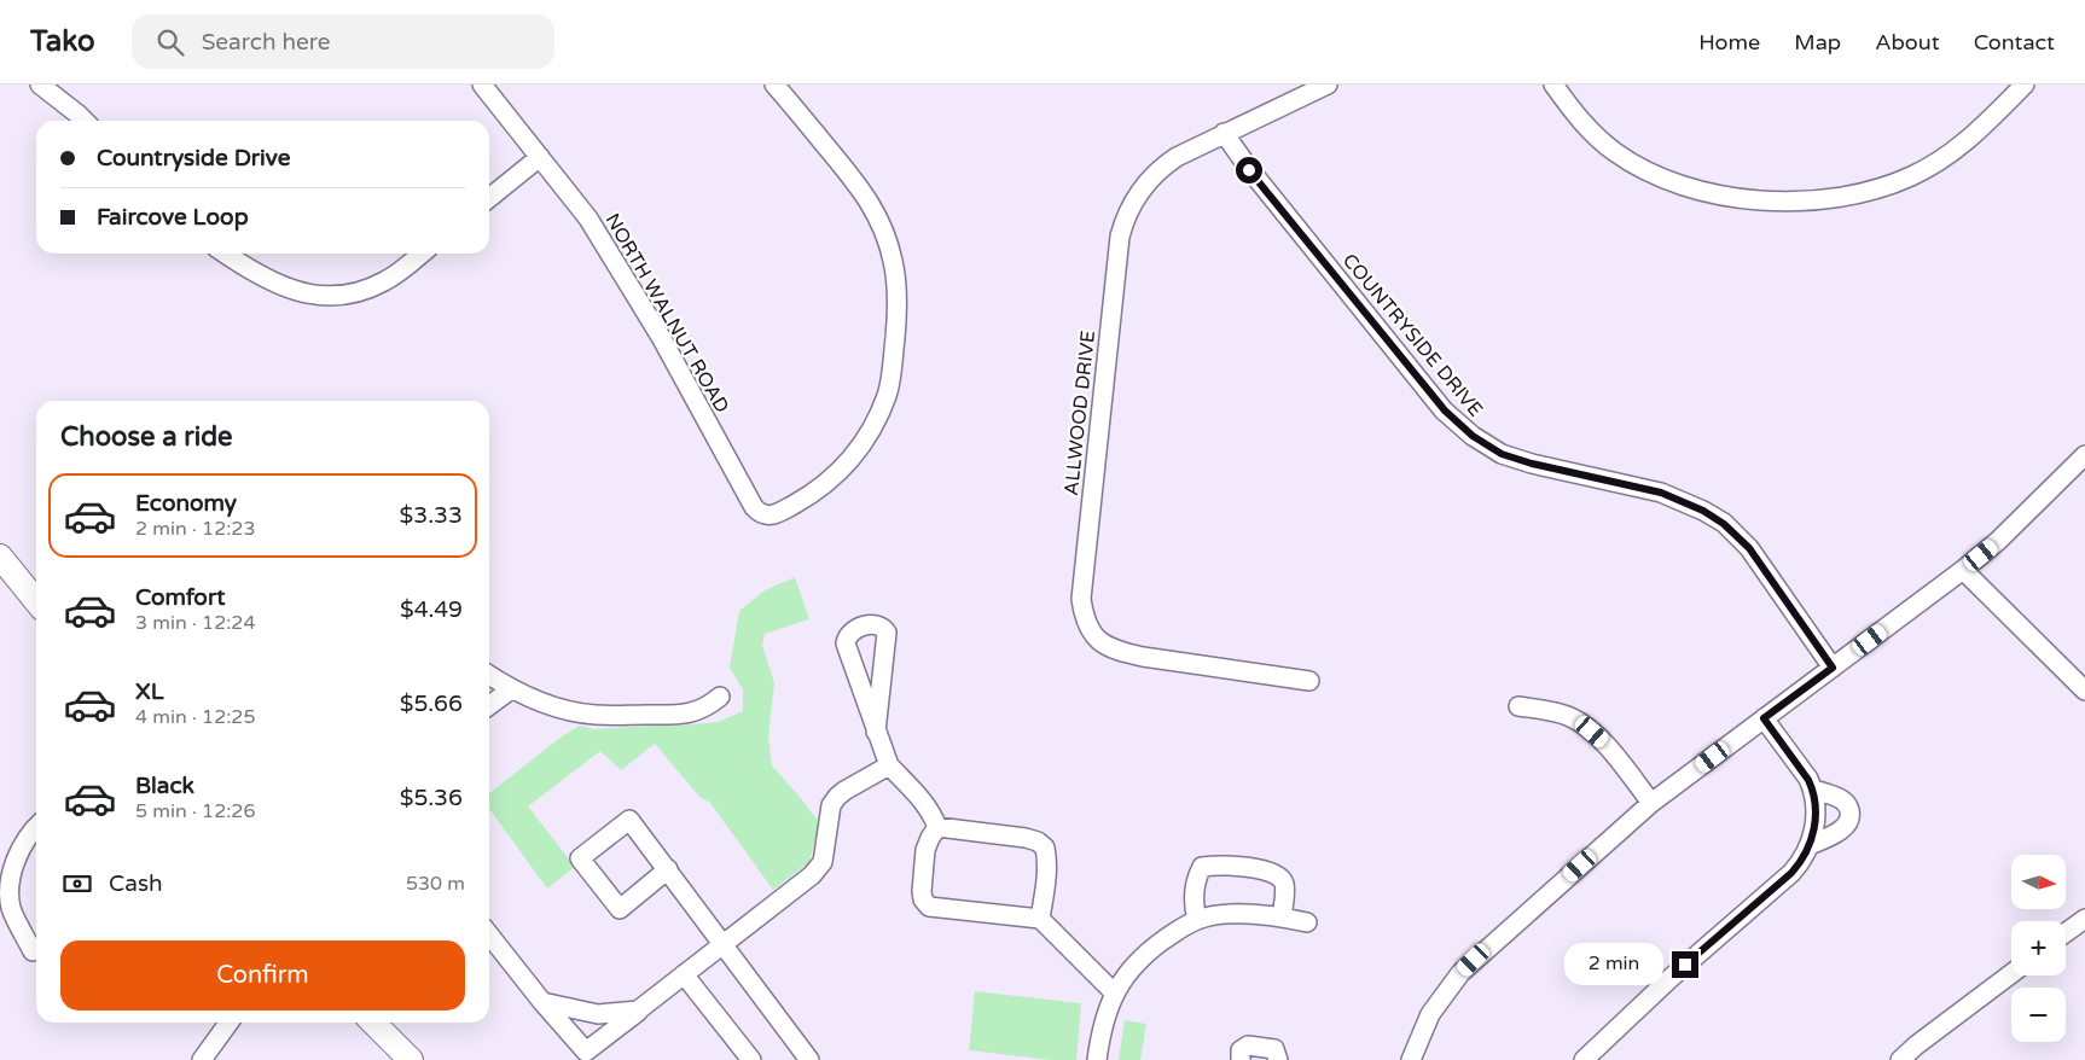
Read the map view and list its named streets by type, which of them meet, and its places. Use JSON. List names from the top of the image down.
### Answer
{
  "streets": {
    "street": ["NORTH WALNUT ROAD", "COUNTRYSIDE DRIVE", "ALLWOOD DRIVE"]
  },
  "crossings": [
    ["COUNTRYSIDE DRIVE", "ALLWOOD DRIVE"]
  ],
  "north": "right",
  "page": {
    "header": "Tako",
    "search": "Search here",
    "nav": [
      "Home",
      "Map",
      "About",
      "Contact"
    ],
    "banner": ["Countryside Drive", "Faircove Loop"],
    "heading": "Choose a ride",
    "list": [
      {
        "name": "Economy",
        "note": "2 min · 12:23",
        "value": "$3.33"
      },
      {
        "name": "Comfort",
        "note": "3 min · 12:24",
        "value": "$4.49"
      },
      {
        "name": "XL",
        "note": "4 min · 12:25",
        "value": "$5.66"
      },
      {
        "name": "Black",
        "note": "5 min · 12:26",
        "value": "$5.36"
      }
    ],
    "pay": ["Cash", "530 m"],
    "map_buttons": ["+", "−"],
    "buttons": "Confirm",
    "bubble": "2 min"
  }
}
